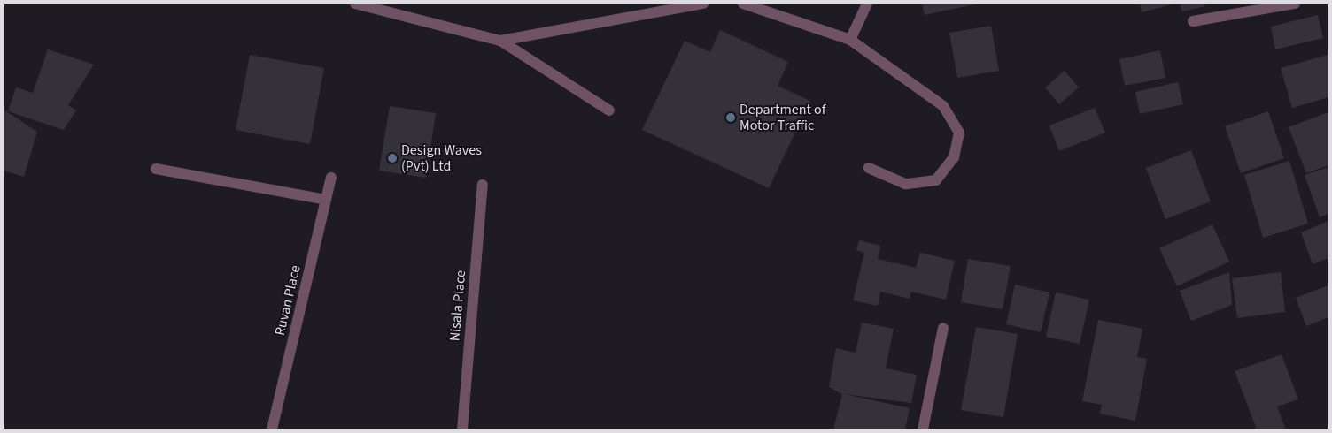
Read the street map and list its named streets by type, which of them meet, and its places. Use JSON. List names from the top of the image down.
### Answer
{
  "streets": {
    "street": ["Ruvan Place", "Nisala Place"]
  },
  "places": ["Department of Motor Traffic", "Design Waves (Pvt) Ltd"]
}
